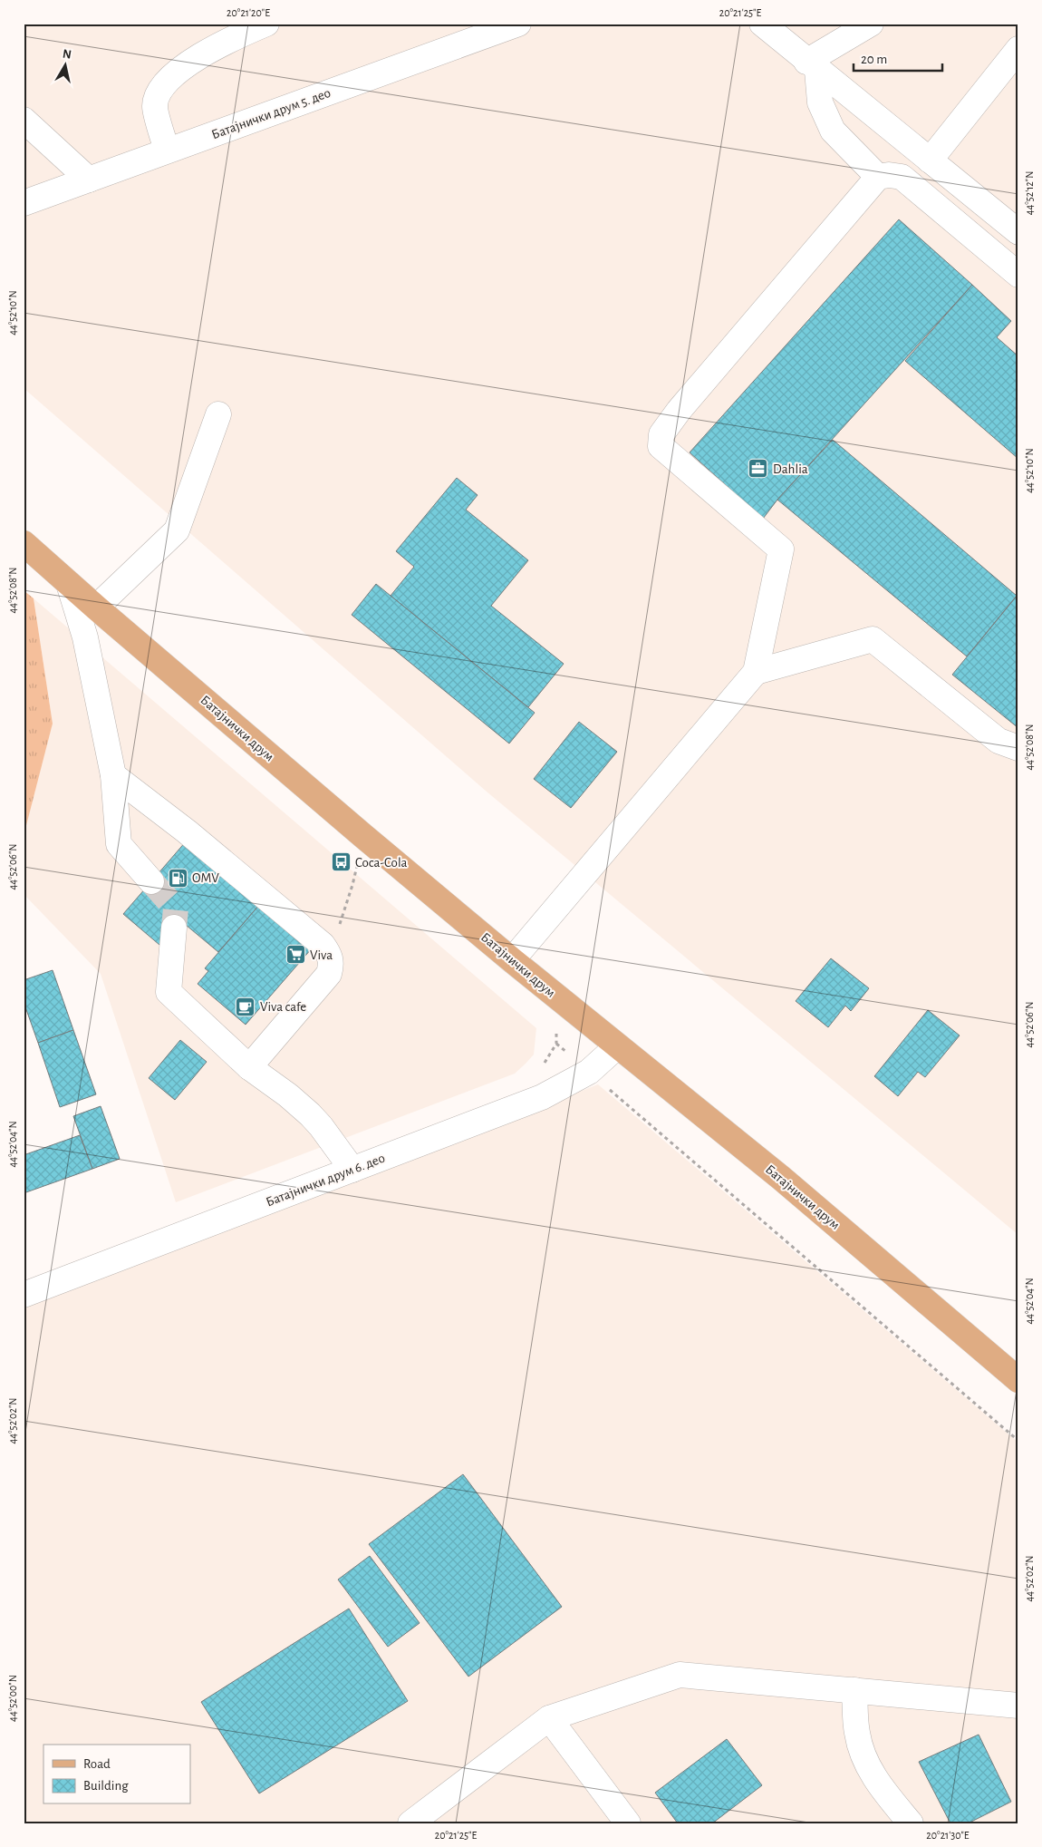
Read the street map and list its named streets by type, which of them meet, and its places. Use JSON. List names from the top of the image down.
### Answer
{
  "streets": {
    "main road": ["Батајнички друм"],
    "street": ["Батајнички друм 5. део", "Батајнички друм 6. део"]
  },
  "crossings": [
    ["Батајнички друм", "Батајнички друм 6. део"]
  ],
  "places": {
    "office": ["Dahlia"],
    "bus stop": ["Coca-Cola"],
    "fuel station": ["OMV"],
    "supermarket": ["Viva"],
    "cafe": ["Viva cafe"]
  },
  "legend": ["Road", "Building"],
  "scale_bar": "20 m",
  "north": "top",
  "coordinates": [
    "20°21'20\"E",
    "20°21'25\"E",
    "44°52'12\"N",
    "44°52'10\"N",
    "44°52'08\"N",
    "44°52'06\"N",
    "44°52'04\"N",
    "44°52'02\"N",
    "44°52'00\"N",
    "20°21'30\"E"
  ]
}
